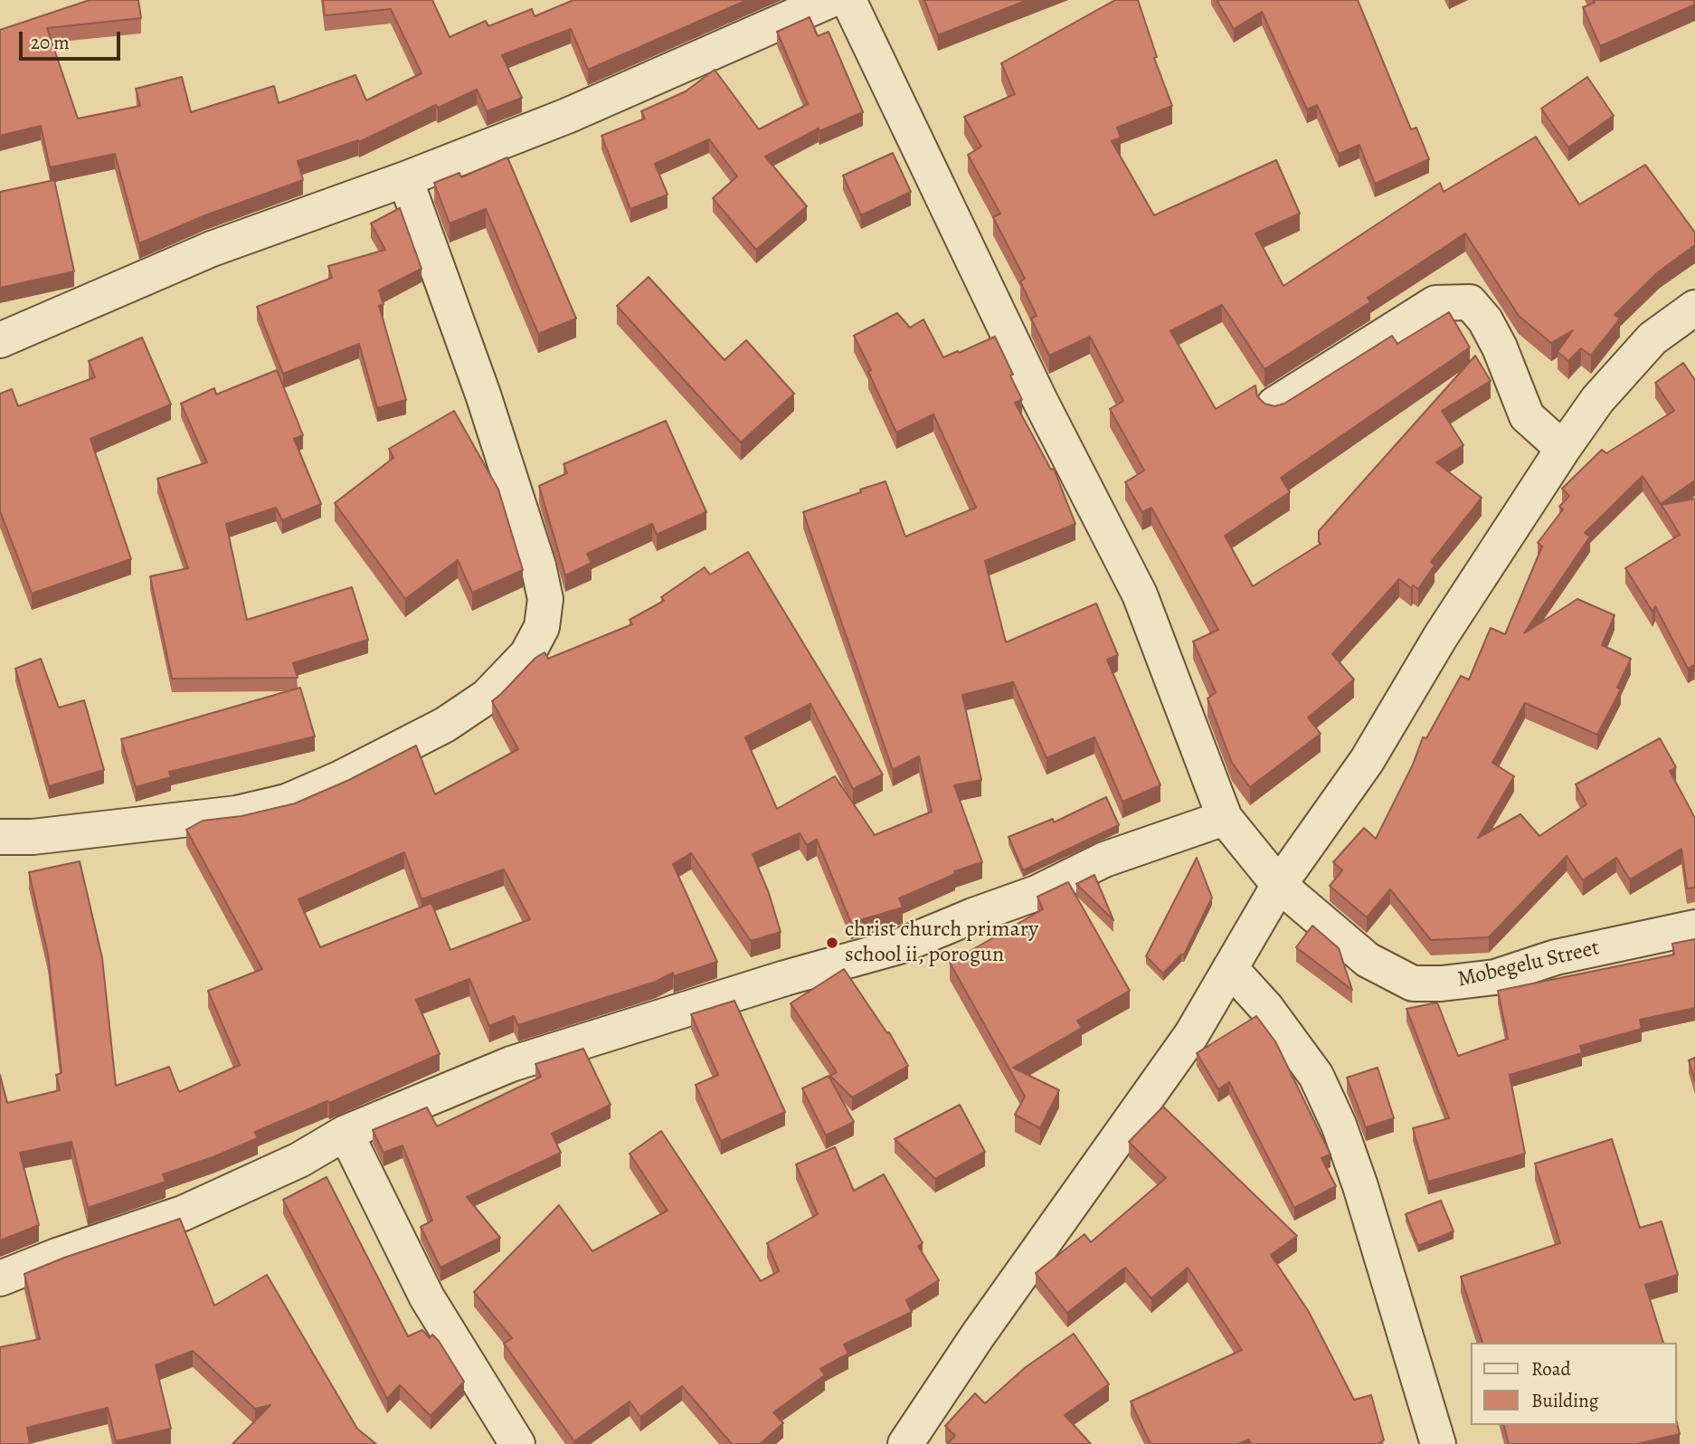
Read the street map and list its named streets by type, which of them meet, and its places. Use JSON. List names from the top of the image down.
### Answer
{
  "streets": {
    "street": ["Mobegelu Street"]
  },
  "places": ["christ church primary school ii, porogun"],
  "legend": ["Road", "Building"],
  "scale_bar": "20 m"
}
